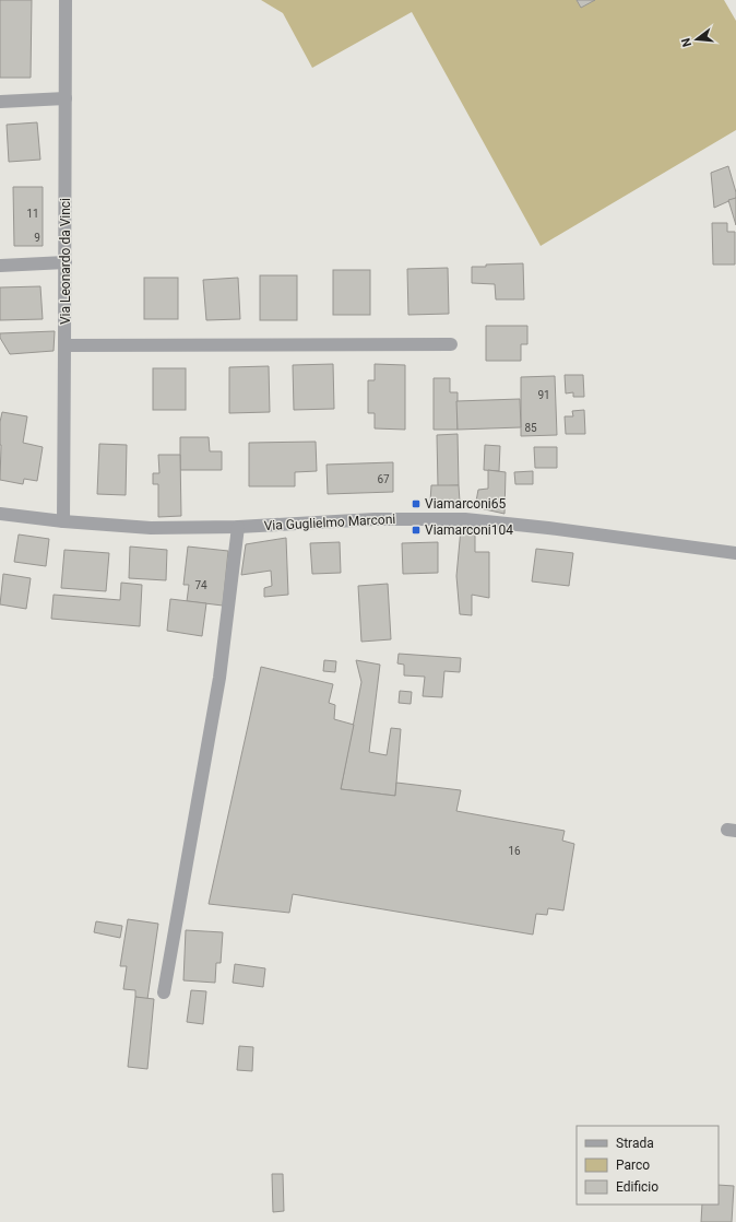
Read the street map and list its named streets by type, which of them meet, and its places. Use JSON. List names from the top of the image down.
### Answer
{
  "streets": {
    "street": ["Via Leonardo da Vinci", "Via Guglielmo Marconi"]
  },
  "crossings": [
    ["Via Leonardo da Vinci", "Via Guglielmo Marconi"]
  ],
  "places": {
    "transit": ["Viamarconi65", "Viamarconi104"]
  },
  "house_numbers": [
    "11",
    "9",
    "91",
    "85",
    "67",
    "74",
    "16"
  ],
  "legend": ["Strada", "Parco", "Edificio"],
  "north": "left"
}
